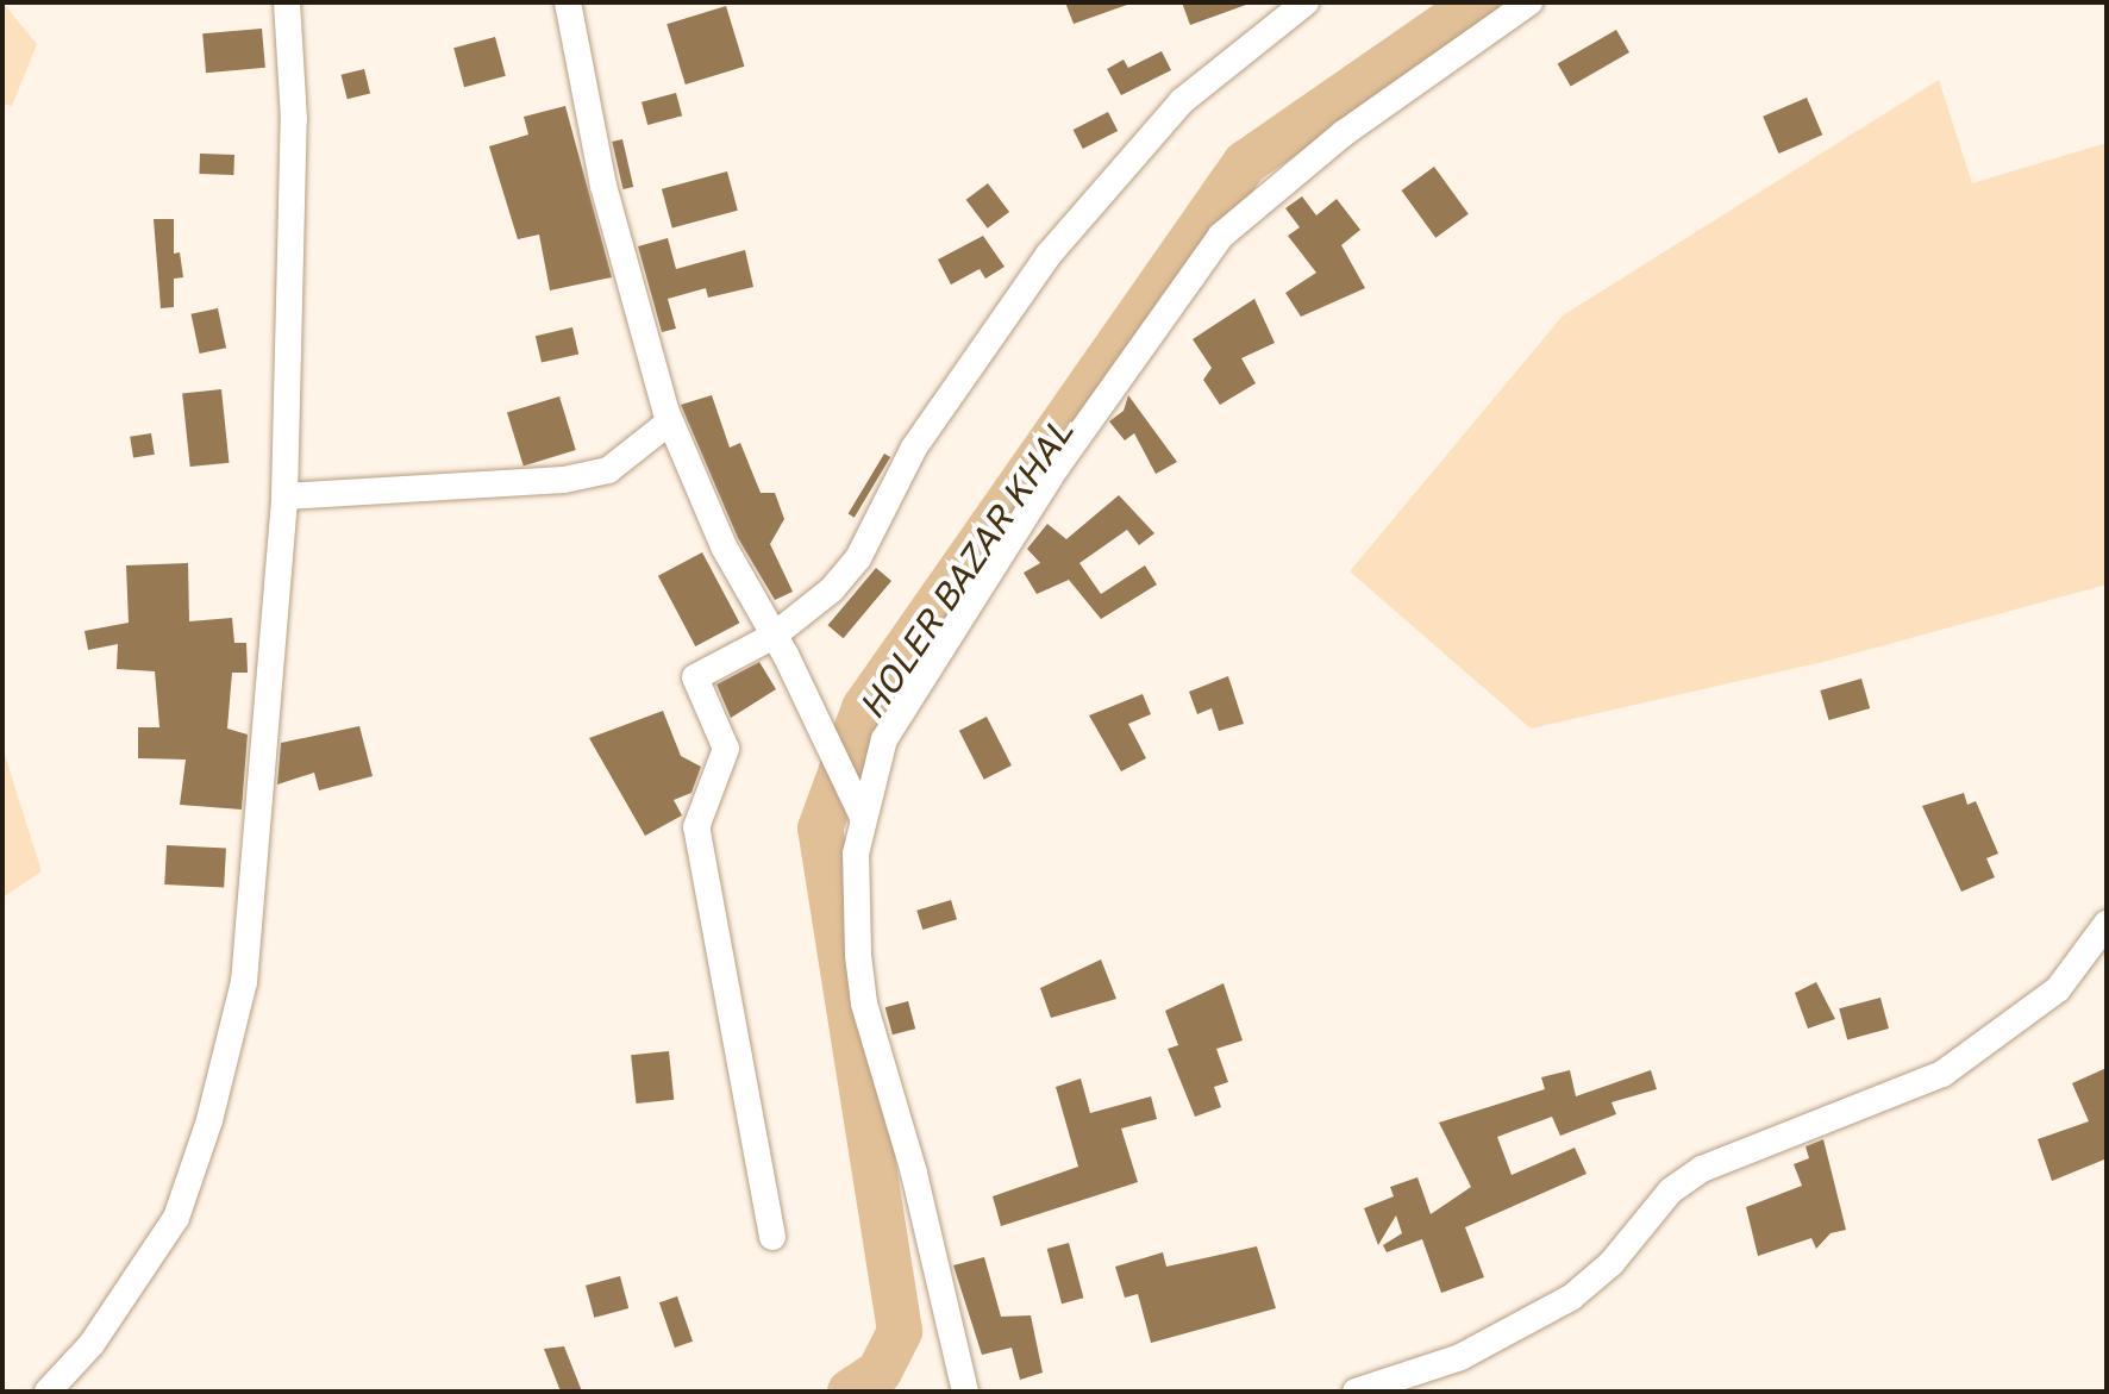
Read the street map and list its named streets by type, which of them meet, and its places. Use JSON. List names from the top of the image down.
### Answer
{
  "water": ["HOLER BAZAR KHAL"]
}
